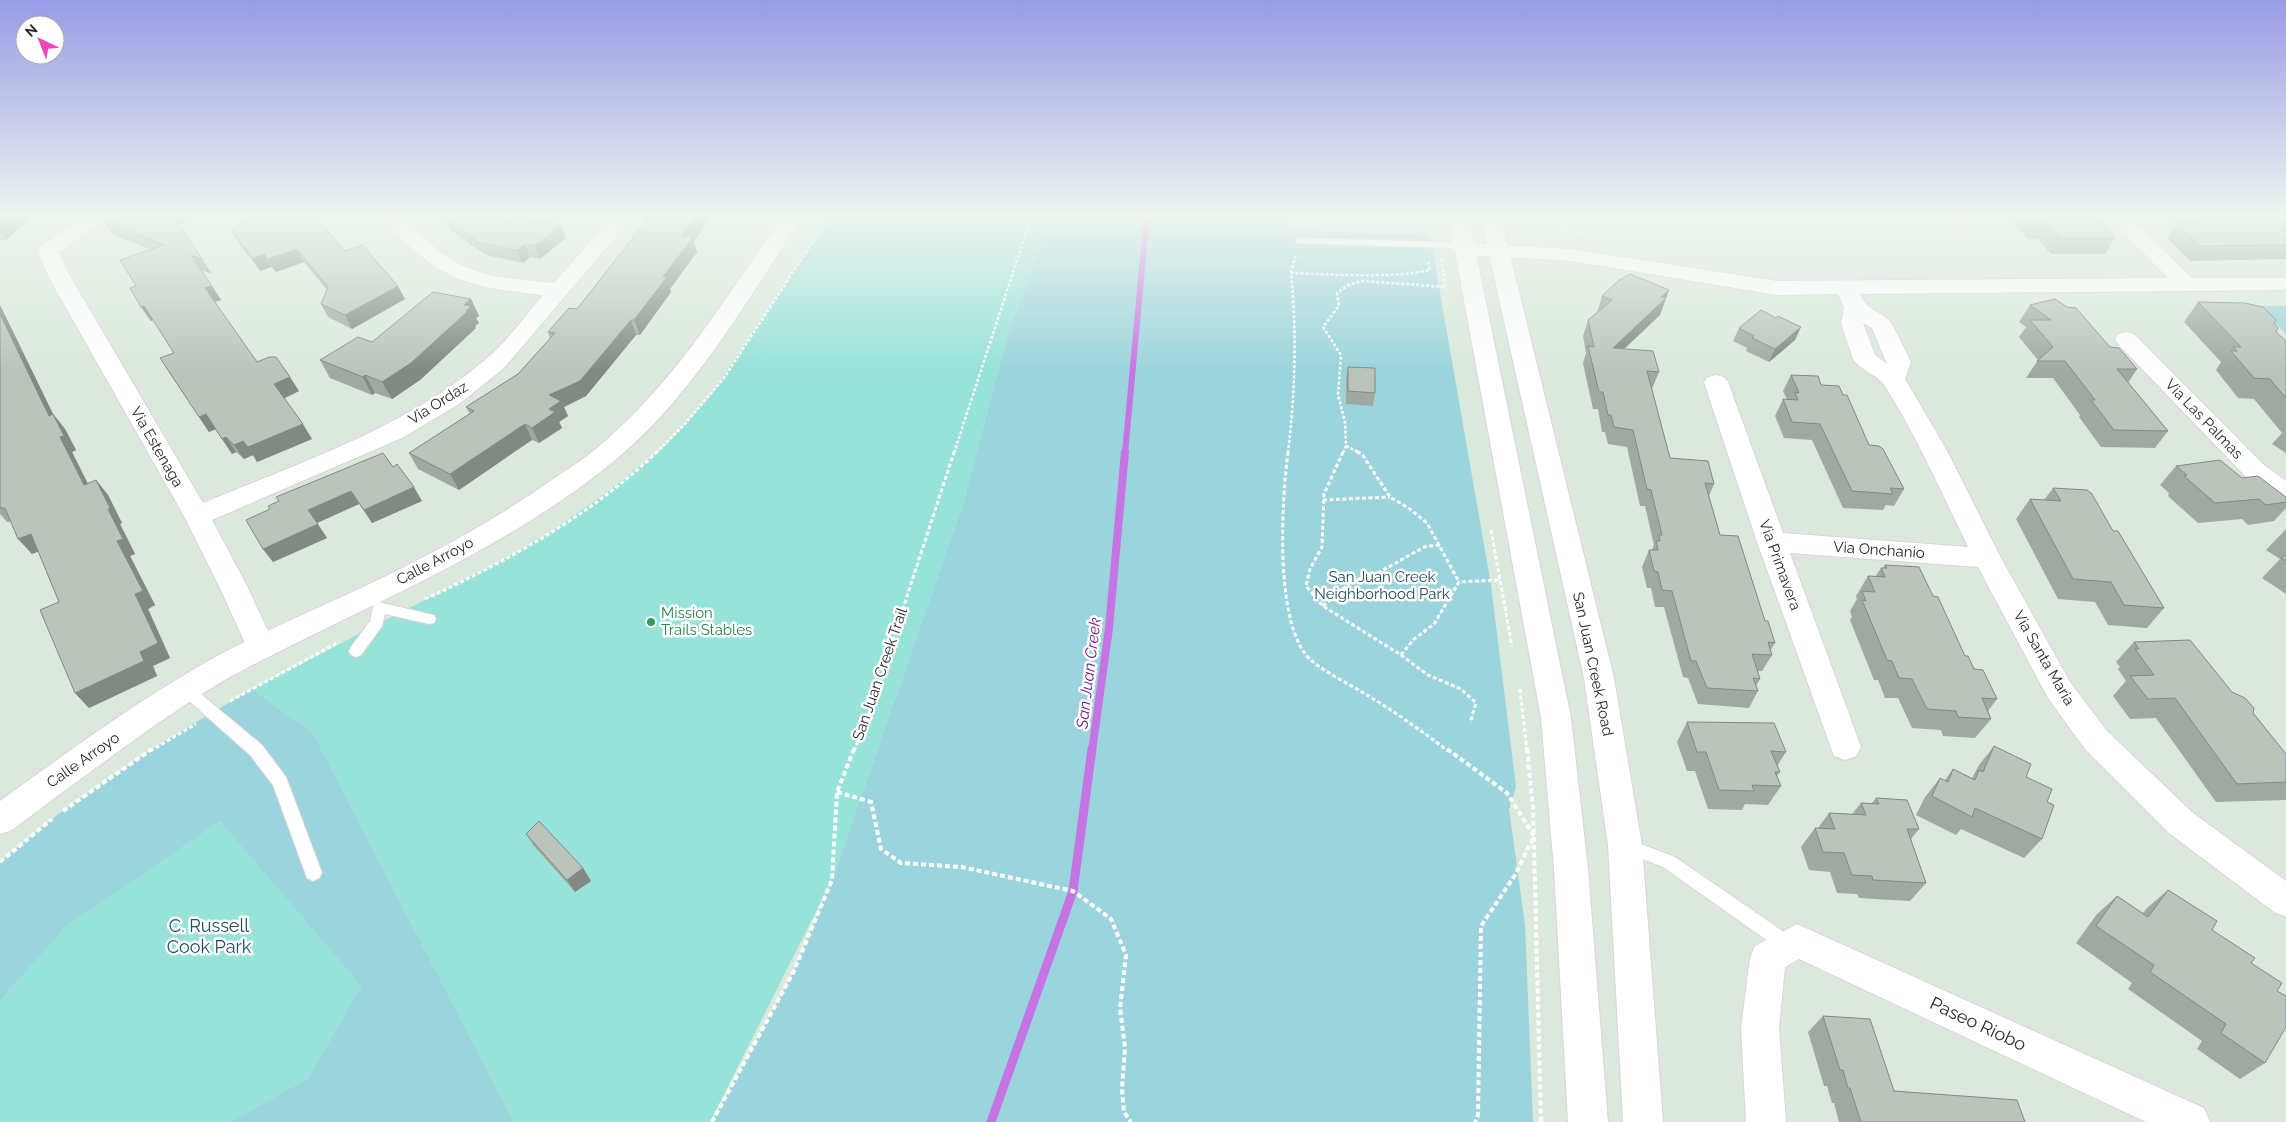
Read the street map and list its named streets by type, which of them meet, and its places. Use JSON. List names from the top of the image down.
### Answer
{
  "streets": {
    "street": [
      "Via Ordaz",
      "Via Las Palmas",
      "Via Estenaga",
      "Via Onchanio",
      "Calle Arroyo",
      "Via Primavera",
      "Via Santa Maria",
      "San Juan Creek Road",
      "Paseo Riobo"
    ],
    "path": ["San Juan Creek Trail"]
  },
  "crossings": [
    ["Via Ordaz", "Via Estenaga"],
    ["Via Estenaga", "Calle Arroyo"],
    ["Via Onchanio", "Via Primavera"],
    ["Via Onchanio", "Via Santa Maria"]
  ],
  "water": ["San Juan Creek"],
  "parks": ["San Juan Creek Neighborhood Park", "C. Russell Cook Park"],
  "places": ["Mission Trails Stables"],
  "north": "top left"
}
